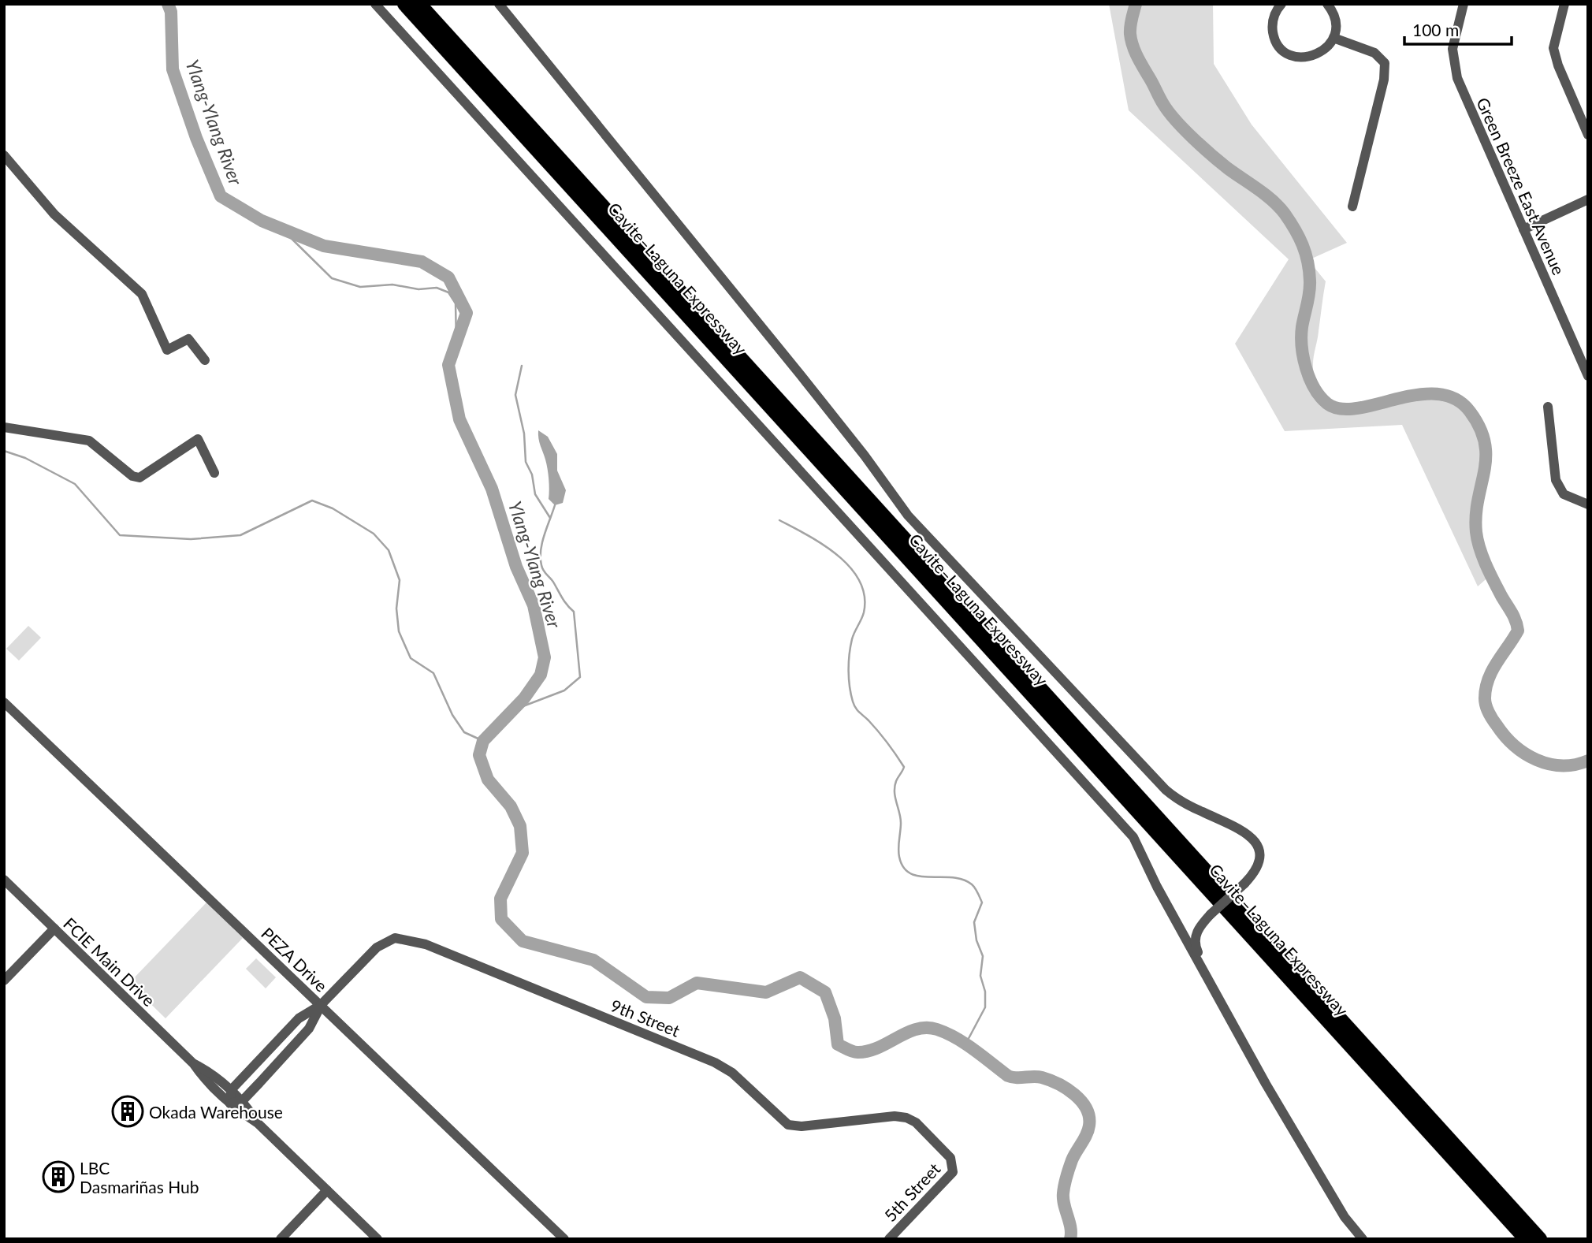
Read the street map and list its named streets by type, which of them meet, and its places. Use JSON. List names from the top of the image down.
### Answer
{
  "streets": {
    "highway": ["Cavite–Laguna Expressway"],
    "street": [
      "Green Breeze East Avenue",
      "PEZA Drive",
      "FCIE Main Drive",
      "9th Street",
      "5th Street"
    ]
  },
  "crossings": [
    ["PEZA Drive", "9th Street"],
    ["FCIE Main Drive", "9th Street"],
    ["9th Street", "5th Street"]
  ],
  "water": ["Ylang-Ylang River"],
  "places": {
    "building": ["Okada Warehouse", "LBC Dasmariñas Hub"]
  },
  "scale_bar": "100 m"
}
